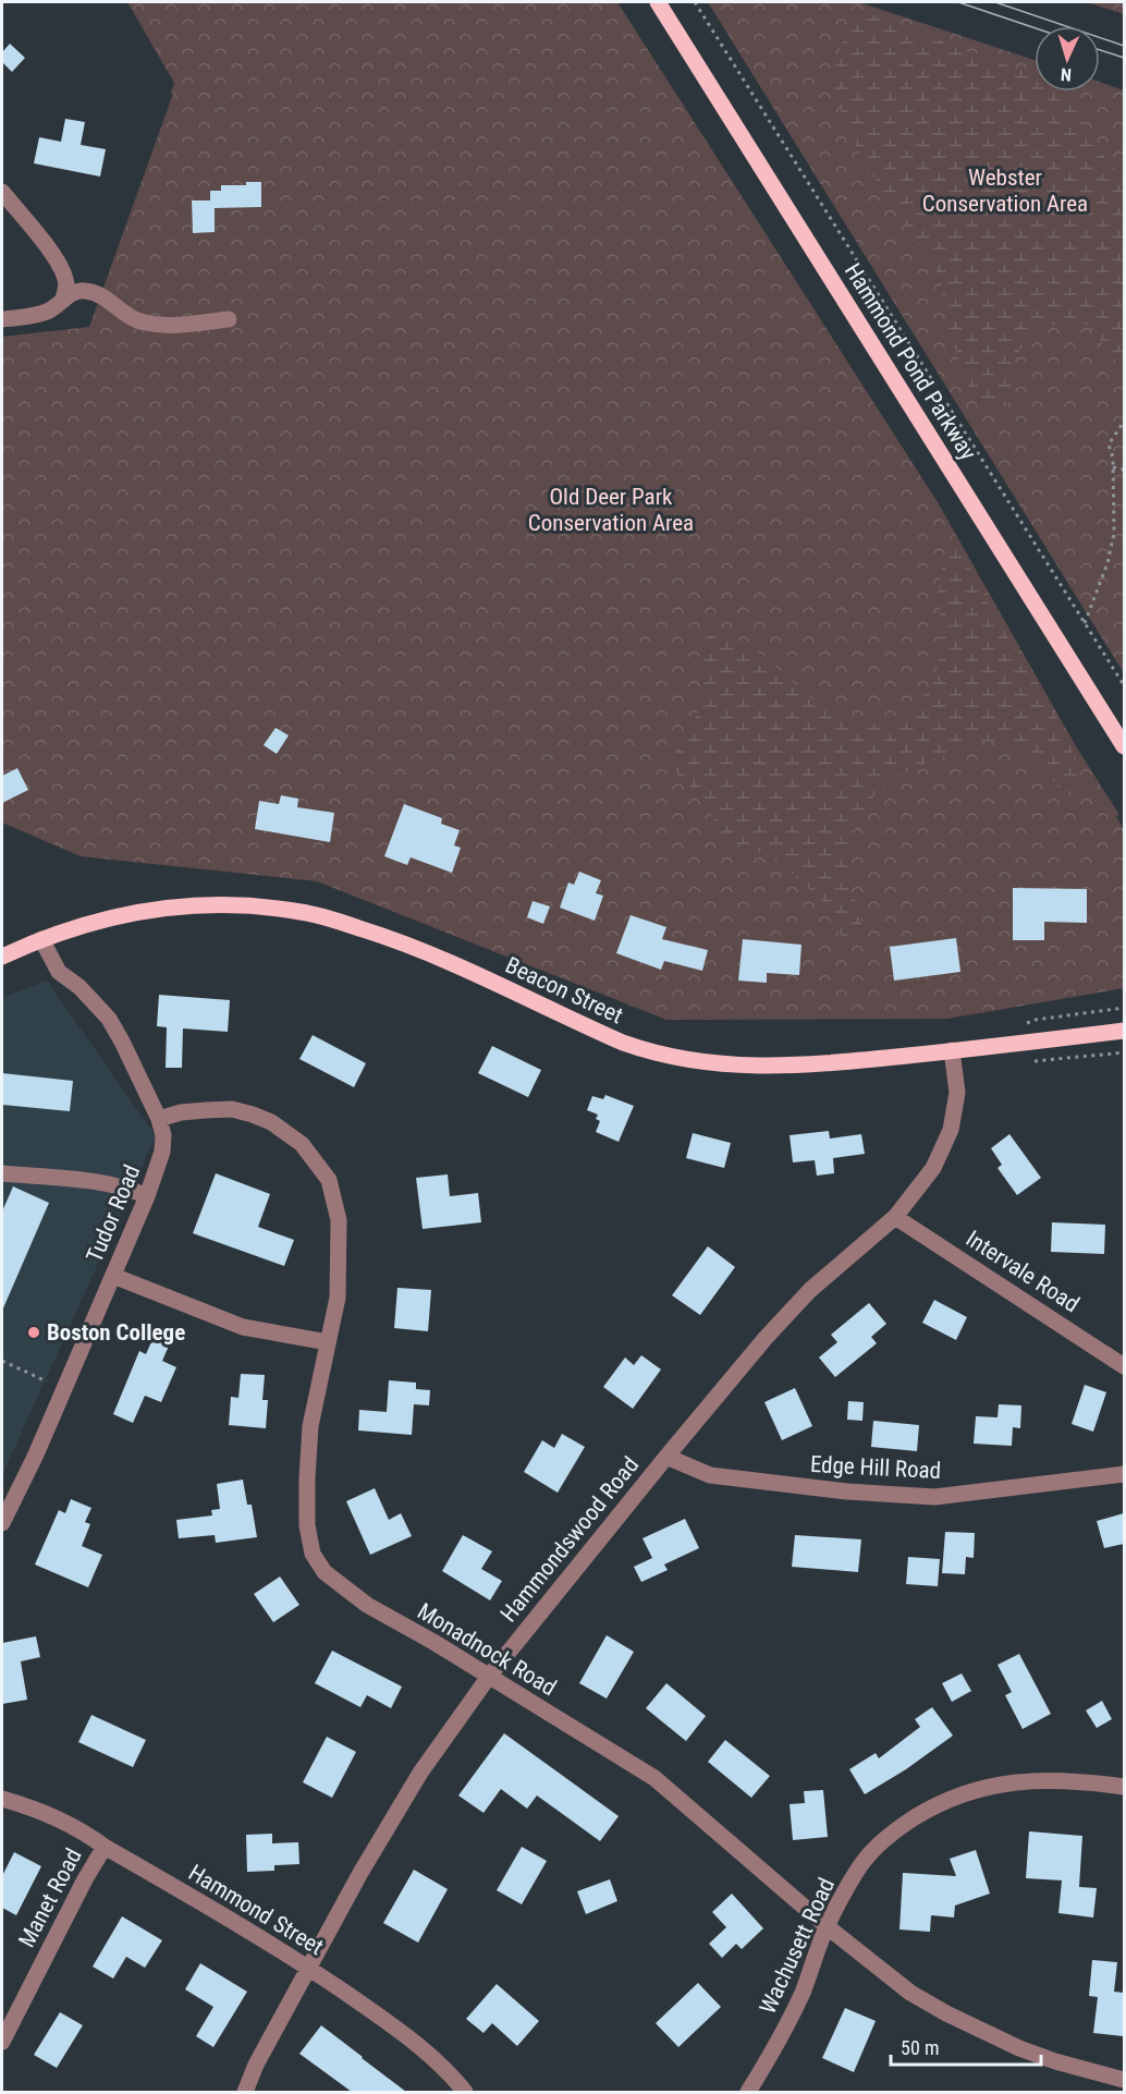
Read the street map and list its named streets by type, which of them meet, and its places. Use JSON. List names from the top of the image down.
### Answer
{
  "streets": {
    "main road": ["Hammond Pond Parkway", "Beacon Street"],
    "street": [
      "Tudor Road",
      "Intervale Road",
      "Edge Hill Road",
      "Hammondswood Road",
      "Monadnock Road",
      "Manet Road",
      "Hammond Street",
      "Wachusett Road"
    ]
  },
  "crossings": [
    ["Beacon Street", "Tudor Road"],
    ["Beacon Street", "Hammondswood Road"],
    ["Tudor Road", "Monadnock Road"],
    ["Intervale Road", "Hammondswood Road"],
    ["Edge Hill Road", "Hammondswood Road"],
    ["Hammondswood Road", "Monadnock Road"],
    ["Hammondswood Road", "Hammond Street"],
    ["Monadnock Road", "Wachusett Road"],
    ["Manet Road", "Hammond Street"]
  ],
  "parks": ["Webster Conservation Area", "Old Deer Park Conservation Area"],
  "places": ["Boston College"],
  "scale_bar": "50 m",
  "north": "bottom"
}
